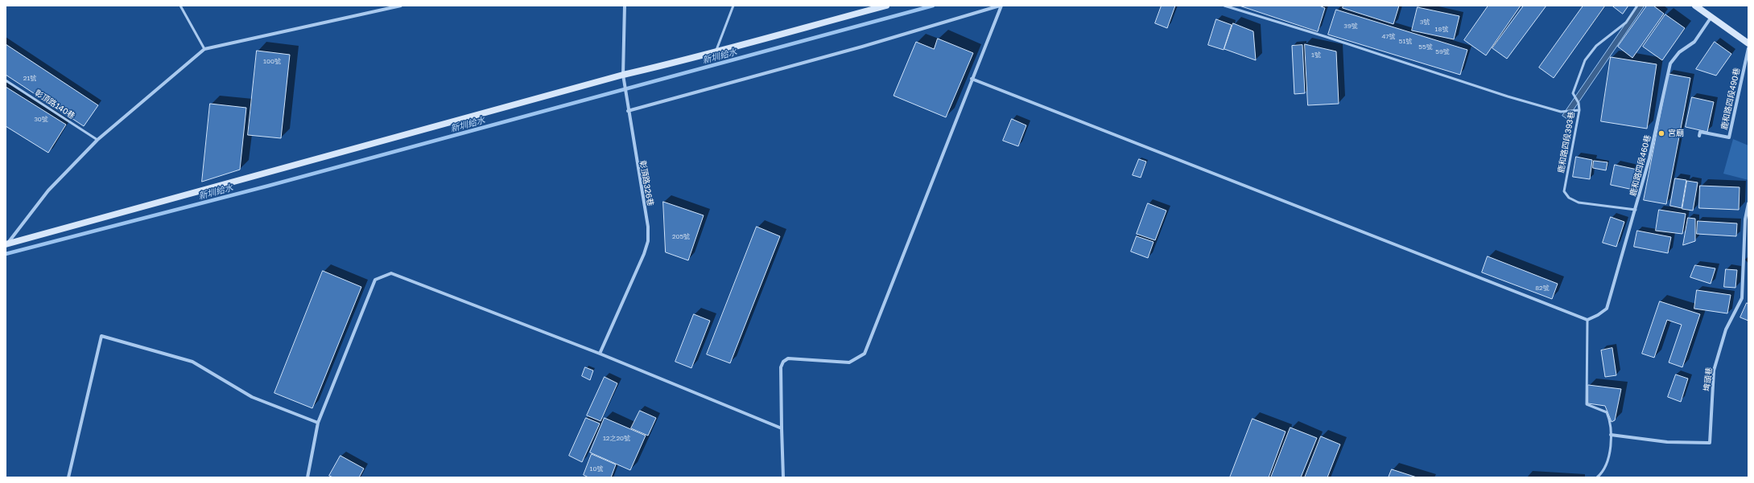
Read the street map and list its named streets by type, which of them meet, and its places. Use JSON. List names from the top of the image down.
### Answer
{
  "streets": {
    "street": [
      "鹿和路四段490巷",
      "鹿和路四段460巷",
      "彰頂路326巷",
      "埤頭巷"
    ],
    "lane": ["彰頂路140巷", "鹿和路四段393巷"]
  },
  "crossings": [
    ["鹿和路四段393巷", "鹿和路四段460巷"]
  ],
  "water": ["新圳給水"],
  "places": ["宮廟"],
  "house_numbers": [
    "3號",
    "39號",
    "18號",
    "47號",
    "51號",
    "55號",
    "59號",
    "1號",
    "100號",
    "21號",
    "30號",
    "205號",
    "82號",
    "12之20號",
    "10號"
  ]
}
